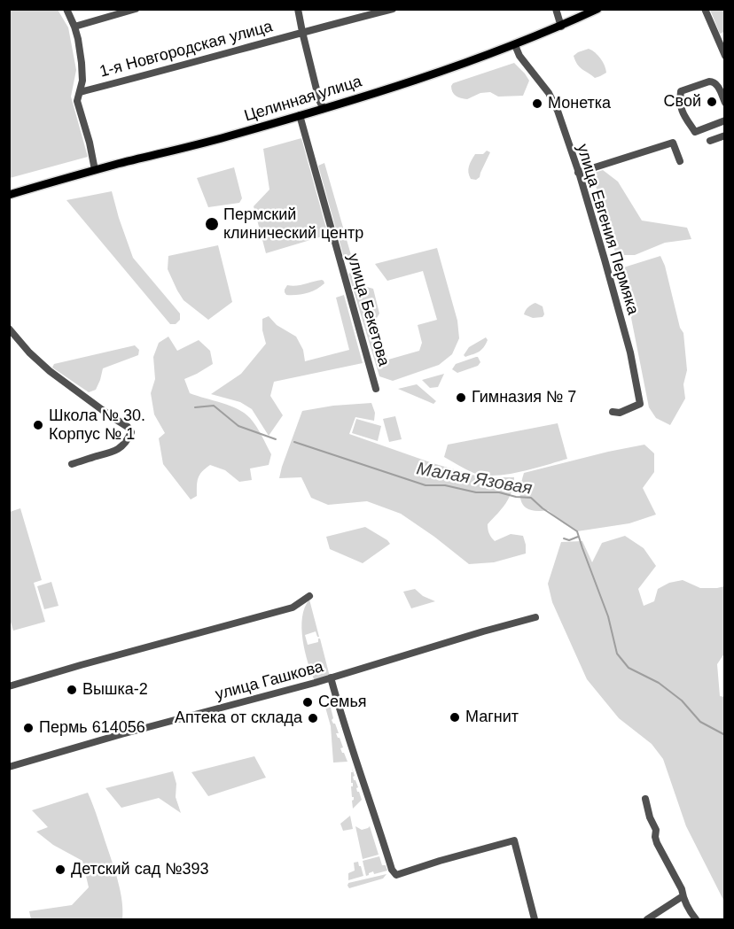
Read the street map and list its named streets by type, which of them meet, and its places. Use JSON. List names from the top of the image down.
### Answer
{
  "streets": {
    "main road": ["Целинная улица"],
    "street": [
      "1-я Новгородская улица",
      "улица Евгения Пермяка",
      "улица Бекетова",
      "улица Гашкова"
    ]
  },
  "crossings": [
    ["Целинная улица", "улица Евгения Пермяка"],
    ["Целинная улица", "улица Бекетова"]
  ],
  "water": ["Малая Язовая"],
  "places": [
    "Свой",
    "Монетка",
    "Пермский клинический центр",
    "Гимназия № 7",
    "Школа № 30. Корпус № 1",
    "Вышка-2",
    "Семья",
    "Магнит",
    "Аптека от склада",
    "Пермь 614056",
    "Детский сад №393"
  ]
}
